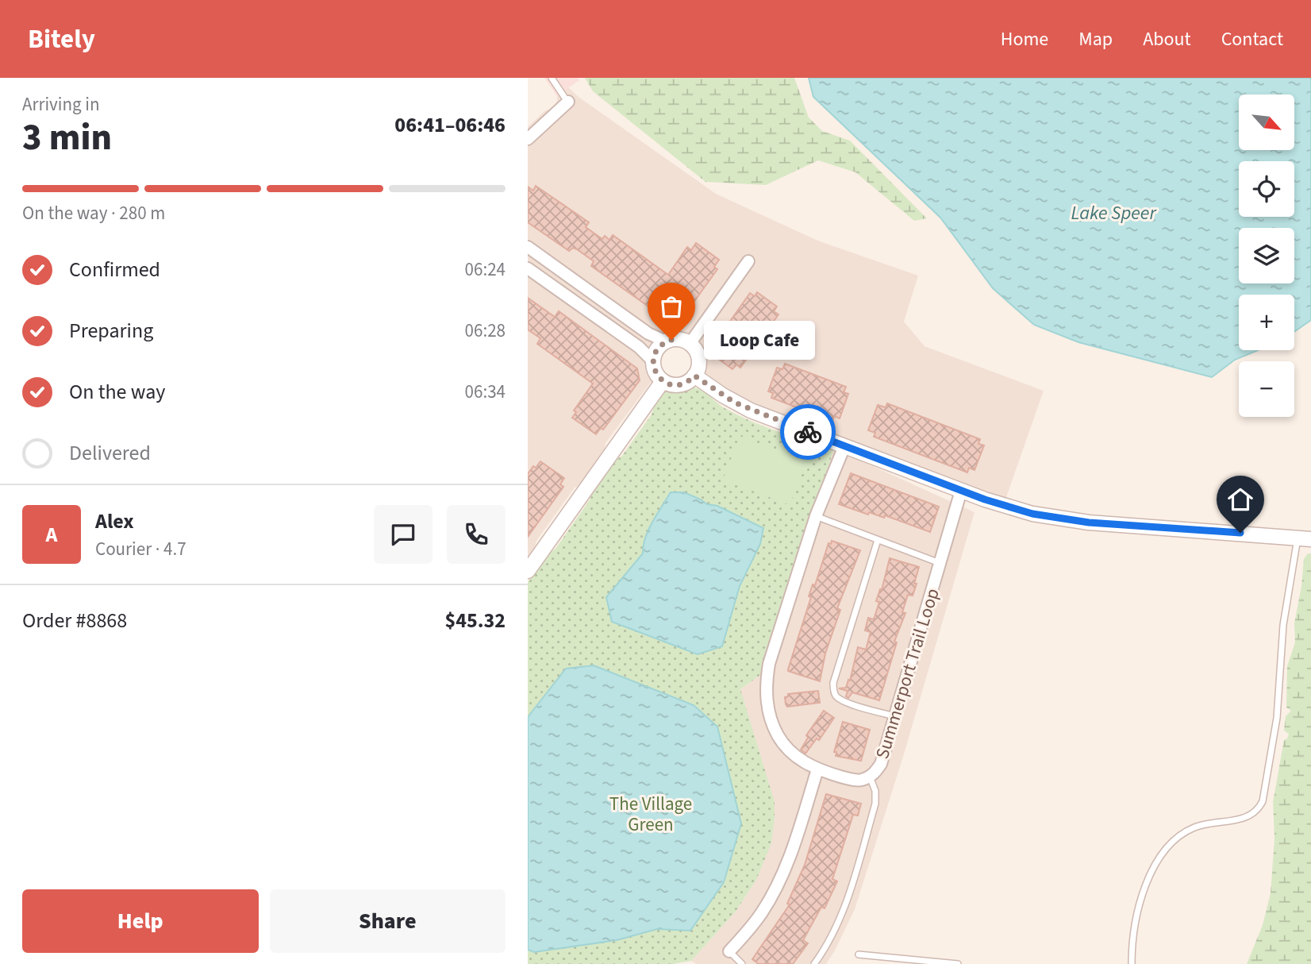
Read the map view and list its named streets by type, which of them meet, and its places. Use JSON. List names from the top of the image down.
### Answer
{
  "streets": {
    "street": ["Summerport Trail Loop"]
  },
  "water": ["Lake Speer"],
  "parks": ["The Village Green"],
  "places": ["Loop Cafe"],
  "north": "bottom right",
  "page": {
    "header": "Bitely",
    "nav": [
      "Home",
      "Map",
      "About",
      "Contact"
    ],
    "heading": ["3 min", "Arriving in", "06:41–06:46"],
    "panel": [
      "Alex",
      "Courier · 4.7",
      "Order #8868",
      "$45.32"
    ],
    "map_buttons": ["+", "−"],
    "bar": "On the way · 280 m",
    "list": [
      ["Confirmed", "06:24"],
      ["Preparing", "06:28"],
      ["On the way", "06:34"],
      "Delivered"
    ],
    "bubble": "Loop Cafe",
    "round": "A",
    "buttons": ["Help", "Share"]
  }
}
